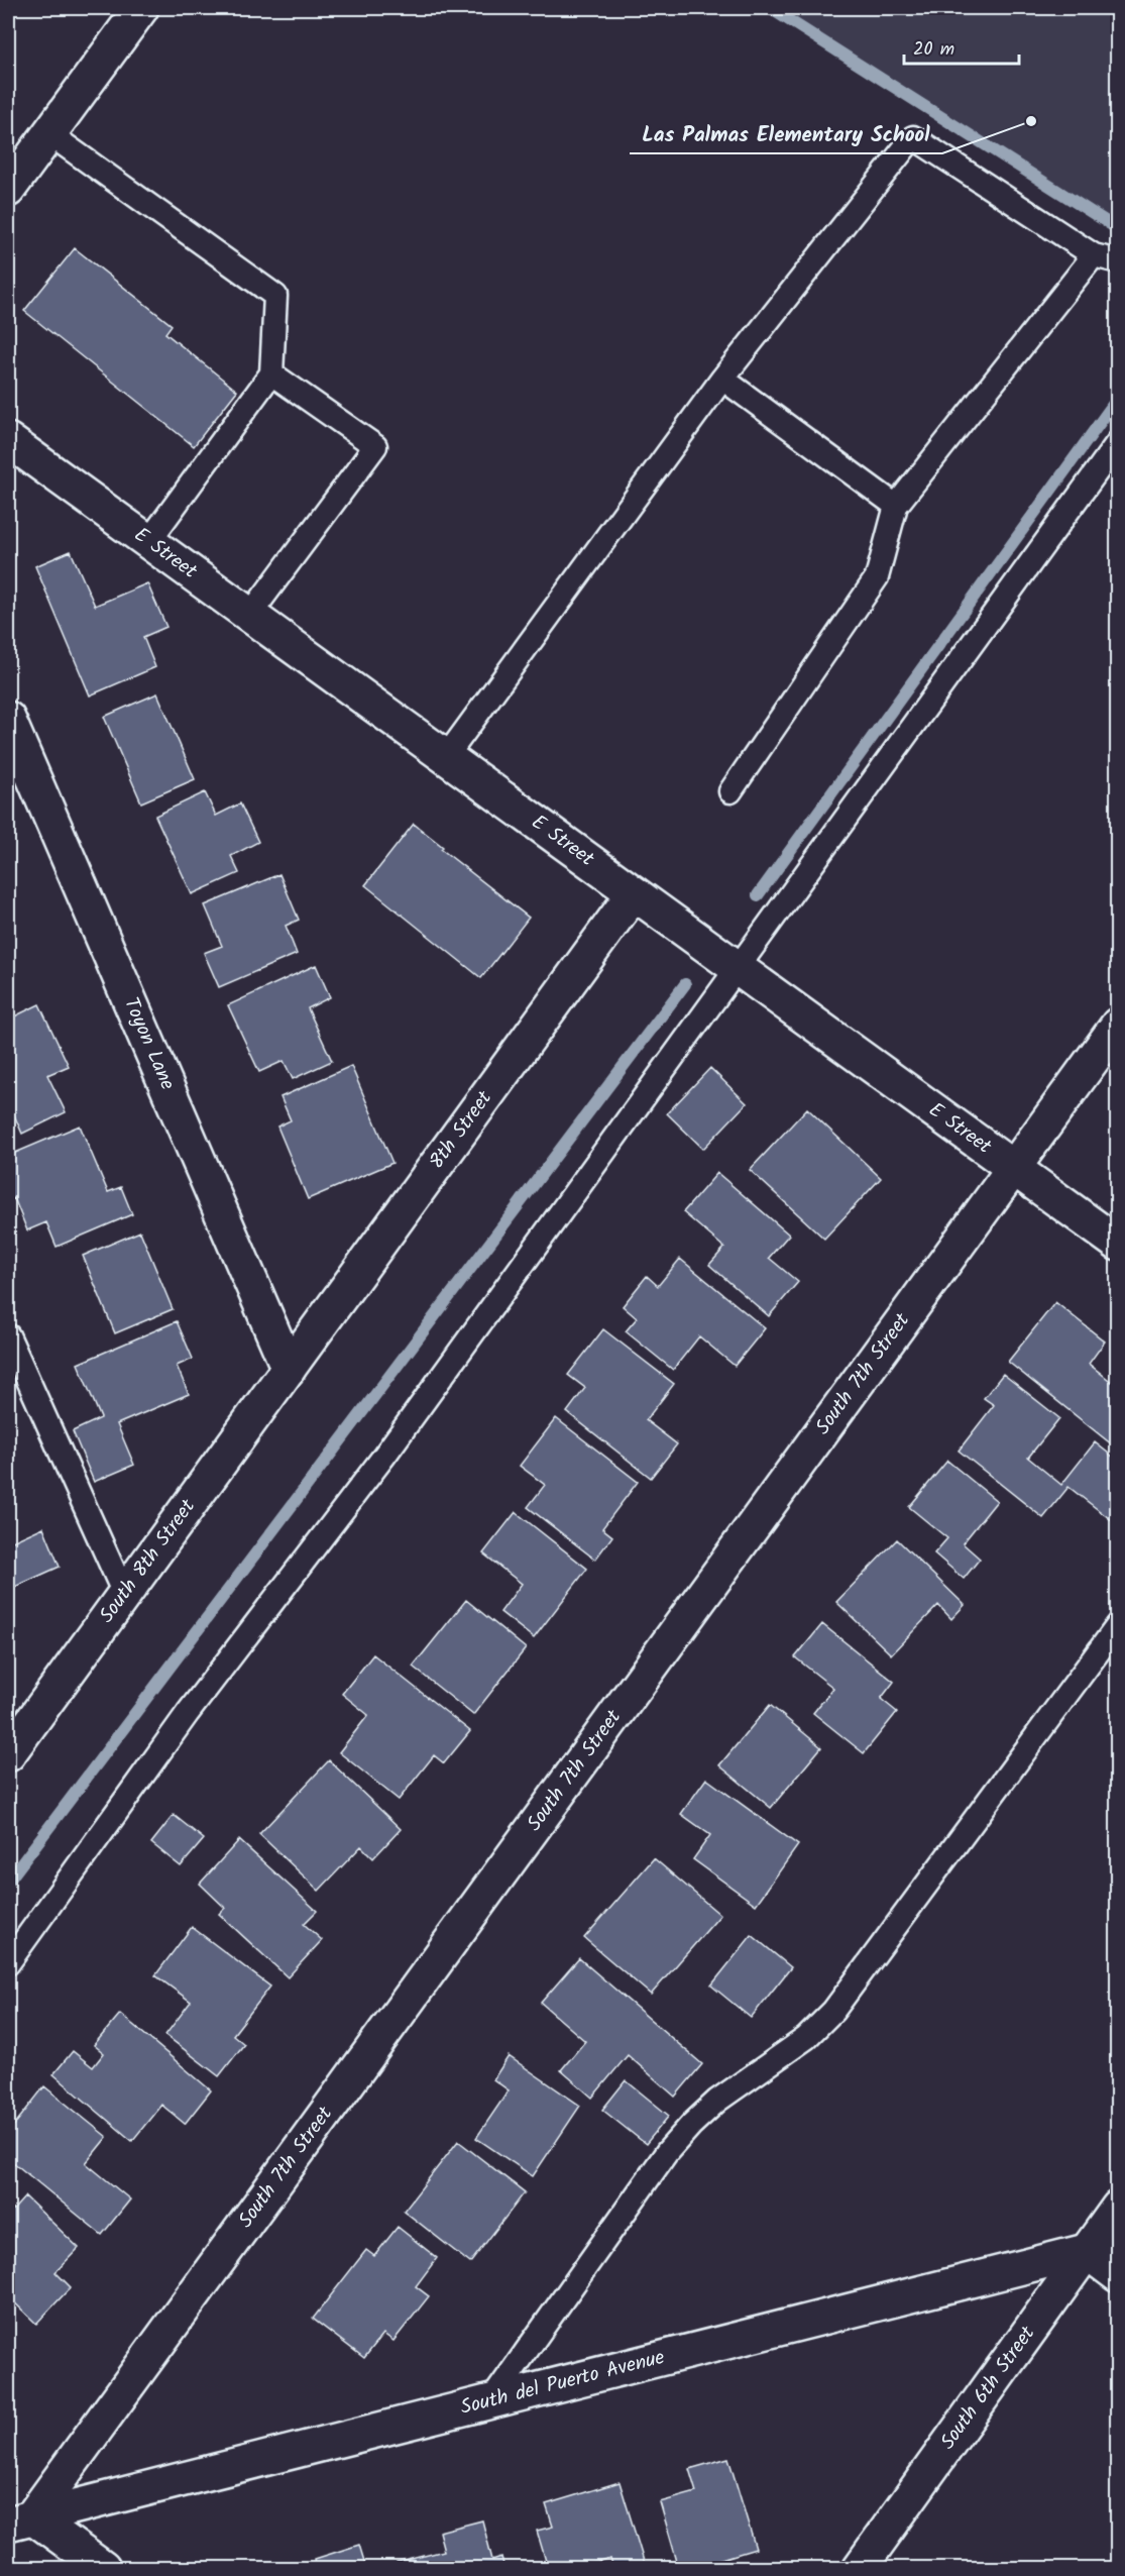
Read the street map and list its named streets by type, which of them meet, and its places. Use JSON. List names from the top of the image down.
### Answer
{
  "streets": {
    "street": [
      "E Street",
      "Toyon Lane",
      "8th Street",
      "South 7th Street",
      "South 8th Street",
      "South del Puerto Avenue",
      "South 6th Street"
    ]
  },
  "crossings": [
    ["E Street", "8th Street"],
    ["E Street", "South 7th Street"],
    ["Toyon Lane", "8th Street"],
    ["Toyon Lane", "South 8th Street"],
    ["8th Street", "South 8th Street"],
    ["South 7th Street", "South del Puerto Avenue"],
    ["South del Puerto Avenue", "South 6th Street"]
  ],
  "places": ["Las Palmas Elementary School"],
  "scale_bar": "20 m"
}
